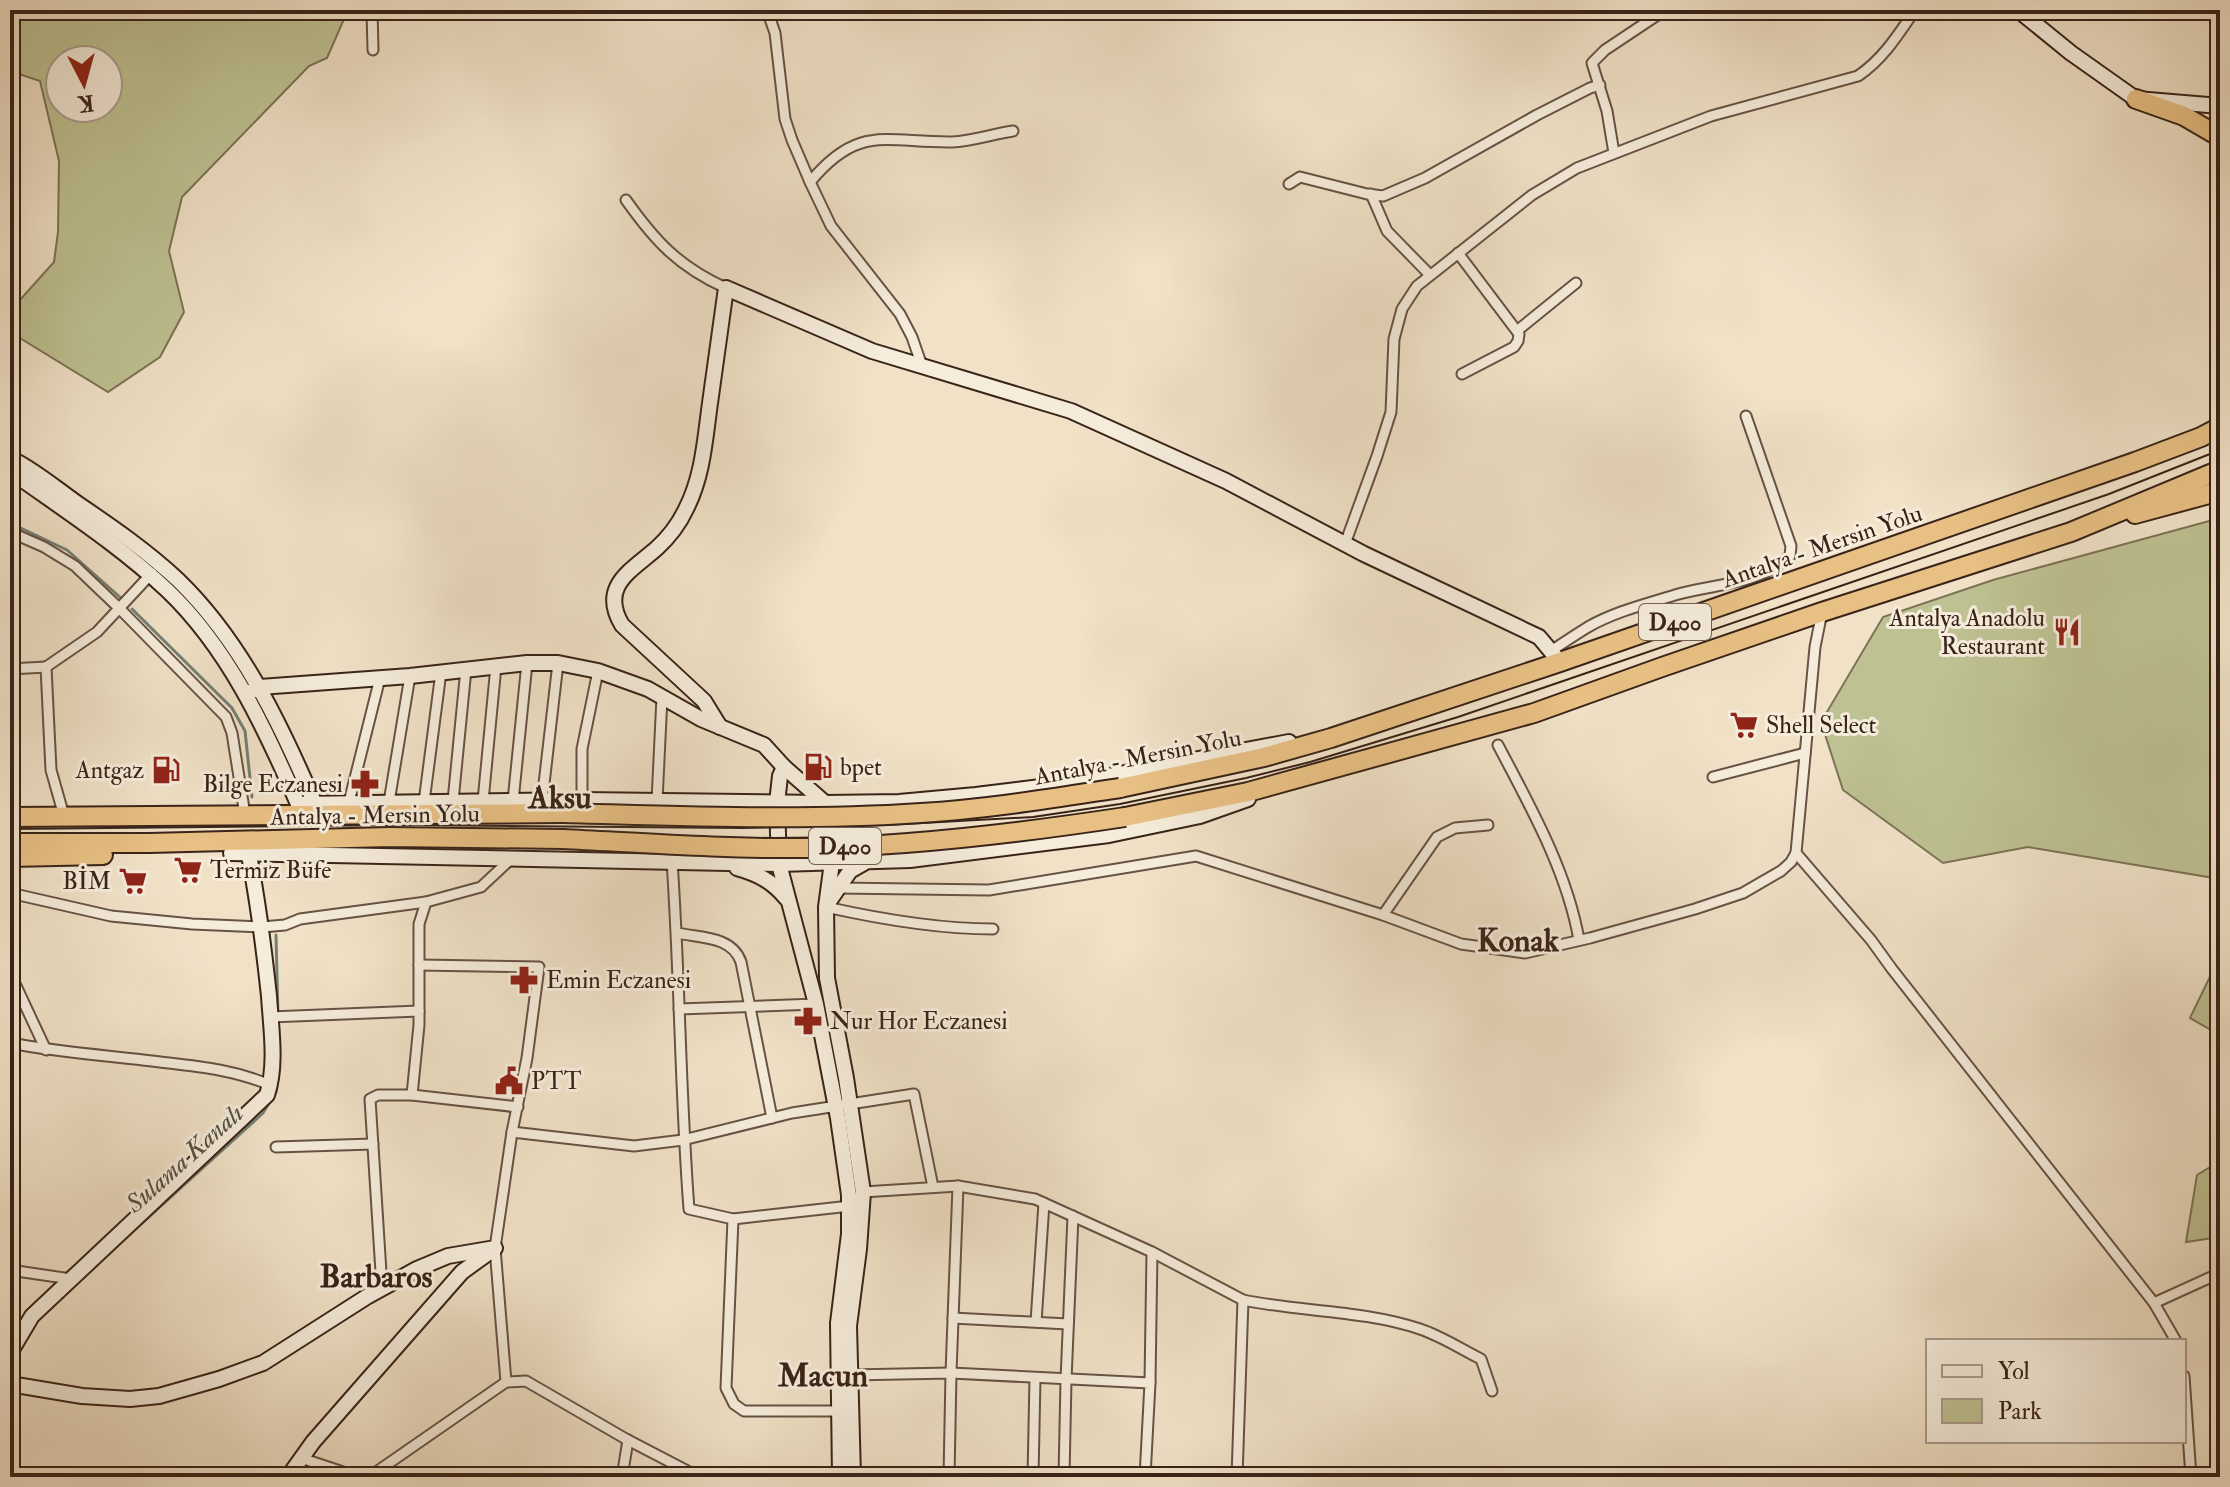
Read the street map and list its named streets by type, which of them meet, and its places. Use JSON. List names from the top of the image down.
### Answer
{
  "streets": {
    "highway": ["Antalya - Mersin Yolu", "D400"]
  },
  "districts": [
    "Aksu",
    "Konak",
    "Barbaros",
    "Macun"
  ],
  "water": ["Sulama Kanalı"],
  "places": {
    "restaurant": ["Antalya Anadolu Restaurant"],
    "supermarket": ["Shell Select", "Termiz Büfe", "BİM"],
    "fuel station": ["bpet", "Antgaz"],
    "pharmacy": ["Bilge Eczanesi", "Emin Eczanesi", "Nur Hor Eczanesi"],
    "public building": ["PTT"]
  },
  "legend": ["Yol", "Park"],
  "north": "bottom"
}
